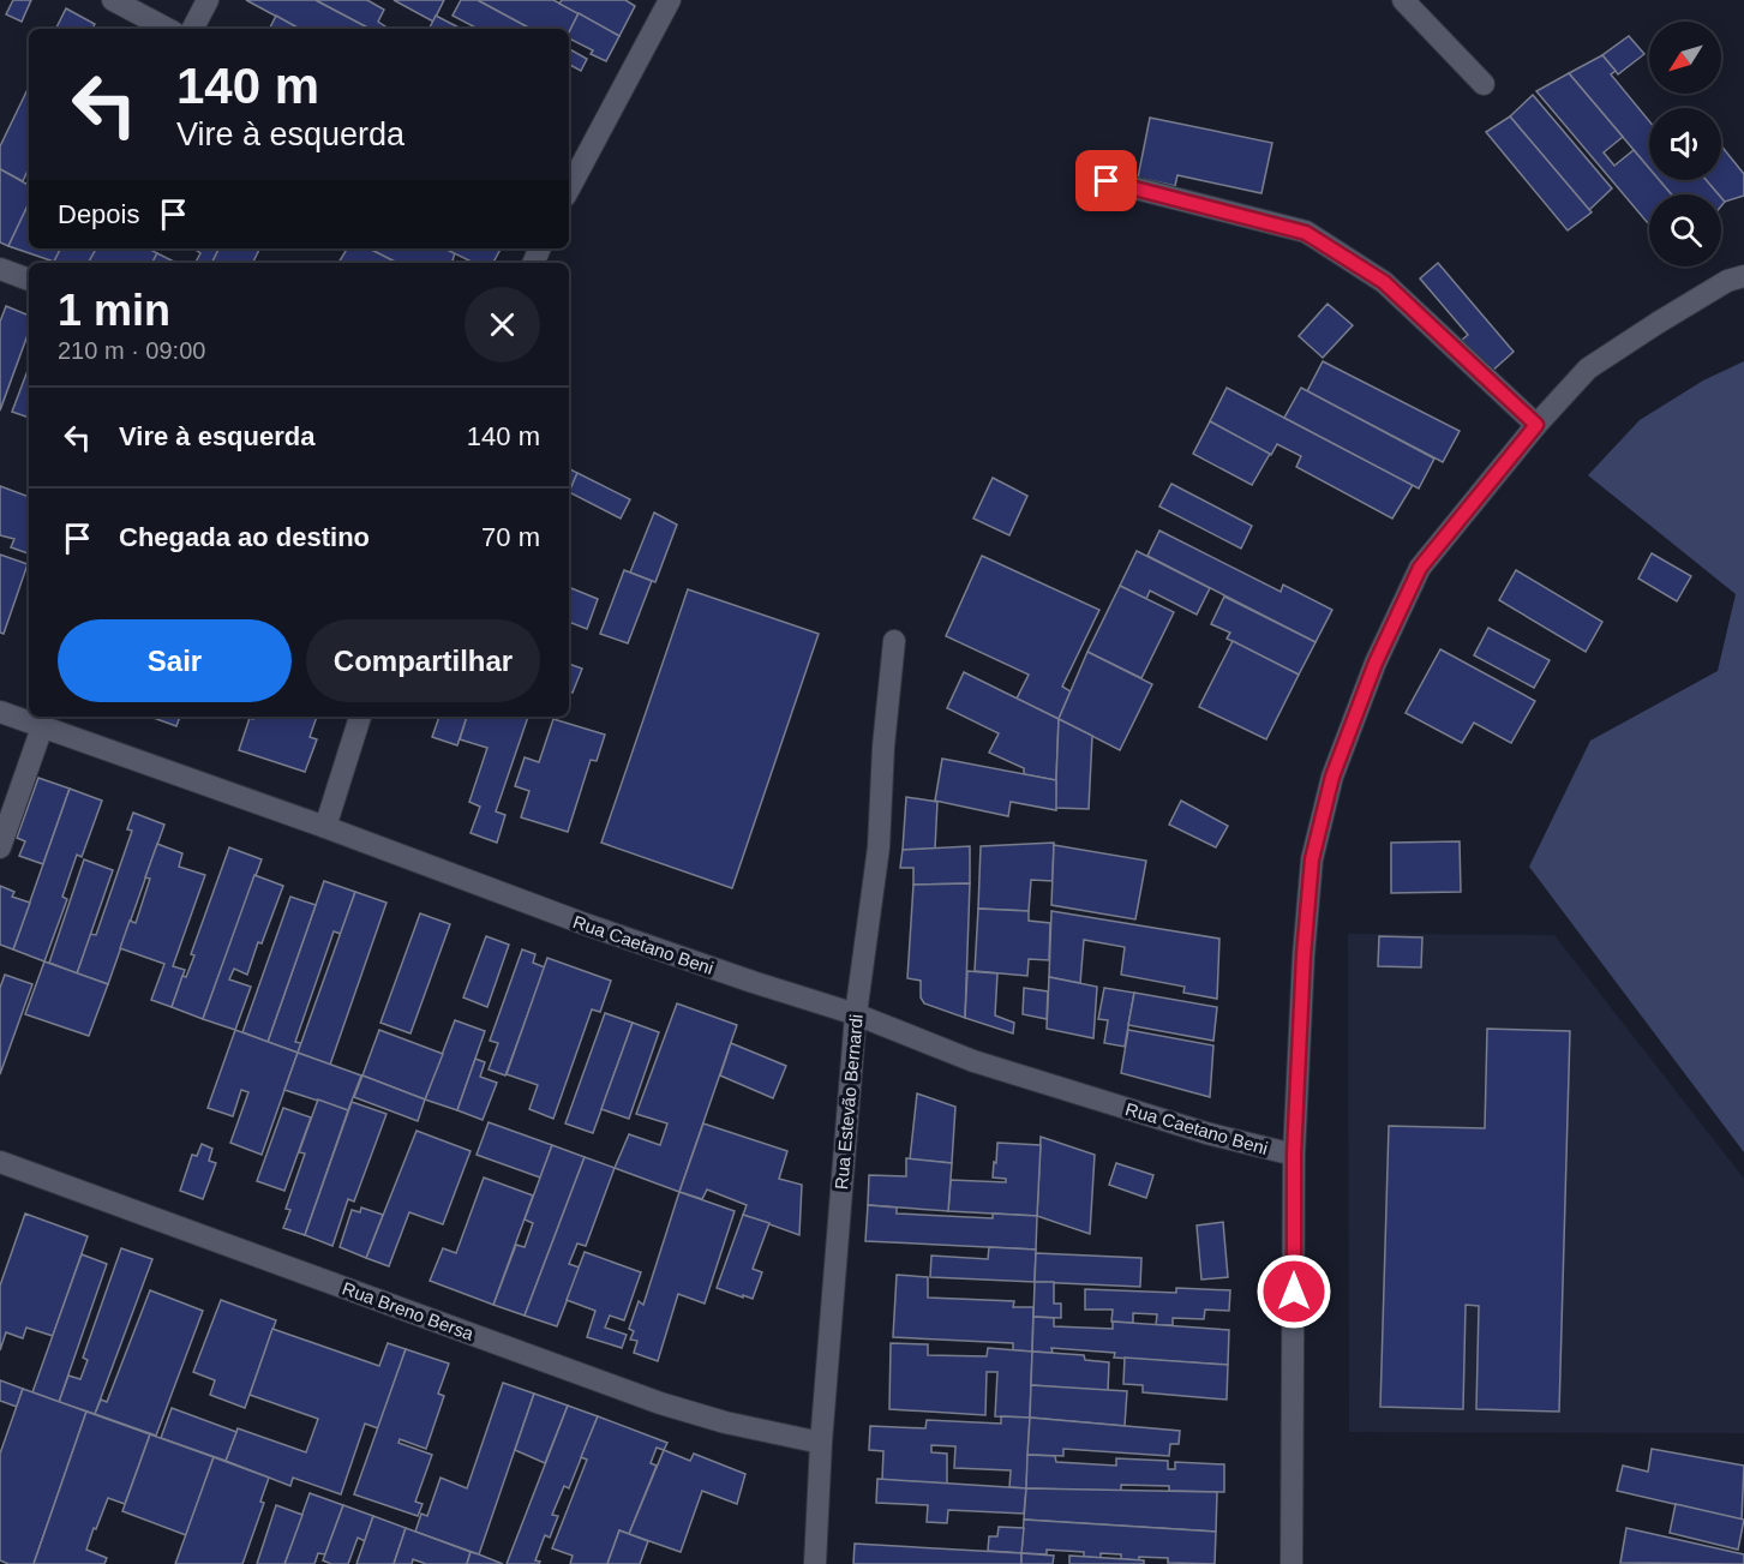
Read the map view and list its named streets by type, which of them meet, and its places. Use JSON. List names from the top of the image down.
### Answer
{
  "streets": {
    "street": ["Rua Caetano Beni", "Rua Estevão Bernardi", "Rua Breno Bersa"]
  },
  "crossings": [
    ["Rua Caetano Beni", "Rua Estevão Bernardi"],
    ["Rua Estevão Bernardi", "Rua Breno Bersa"]
  ],
  "north": "bottom left",
  "page": {
    "turn": ["140 m", "Vire à esquerda"],
    "then": "Depois",
    "heading": ["1 min", "210 m · 09:00"],
    "list": [
      {
        "name": "Vire à esquerda",
        "value": "140 m"
      },
      {
        "name": "Chegada ao destino",
        "value": "70 m"
      }
    ],
    "buttons": ["Sair", "Compartilhar"]
  }
}
